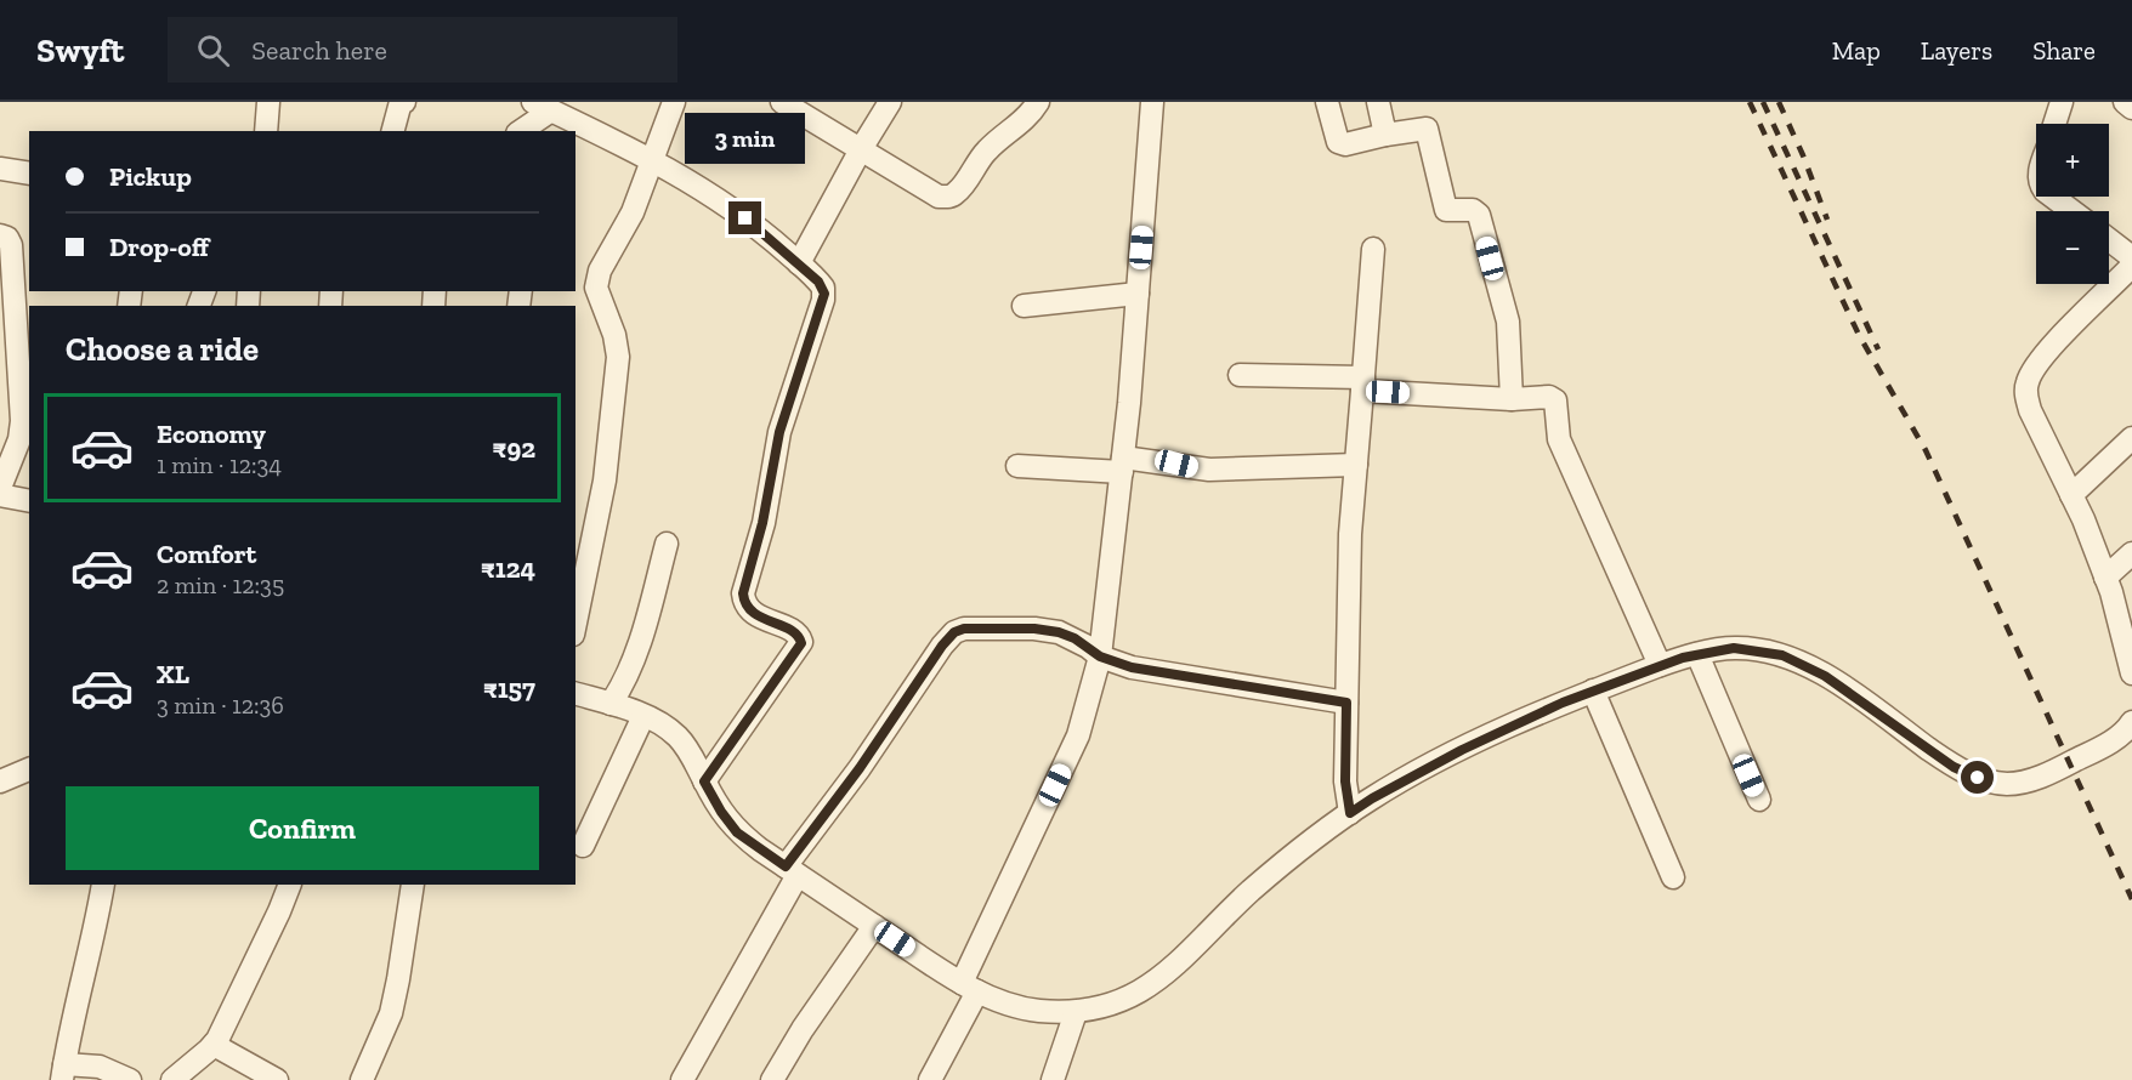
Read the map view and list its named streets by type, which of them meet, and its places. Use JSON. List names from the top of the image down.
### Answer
{
  "page": {
    "header": "Swyft",
    "search": "Search here",
    "nav": ["Map", "Layers", "Share"],
    "bubble": "3 min",
    "map_buttons": ["+", "−"],
    "banner": ["Pickup", "Drop-off"],
    "heading": "Choose a ride",
    "list": [
      {
        "name": "Economy",
        "note": "1 min · 12:34",
        "value": "₹92"
      },
      {
        "name": "Comfort",
        "note": "2 min · 12:35",
        "value": "₹124"
      },
      {
        "name": "XL",
        "note": "3 min · 12:36",
        "value": "₹157"
      }
    ],
    "buttons": "Confirm"
  }
}
